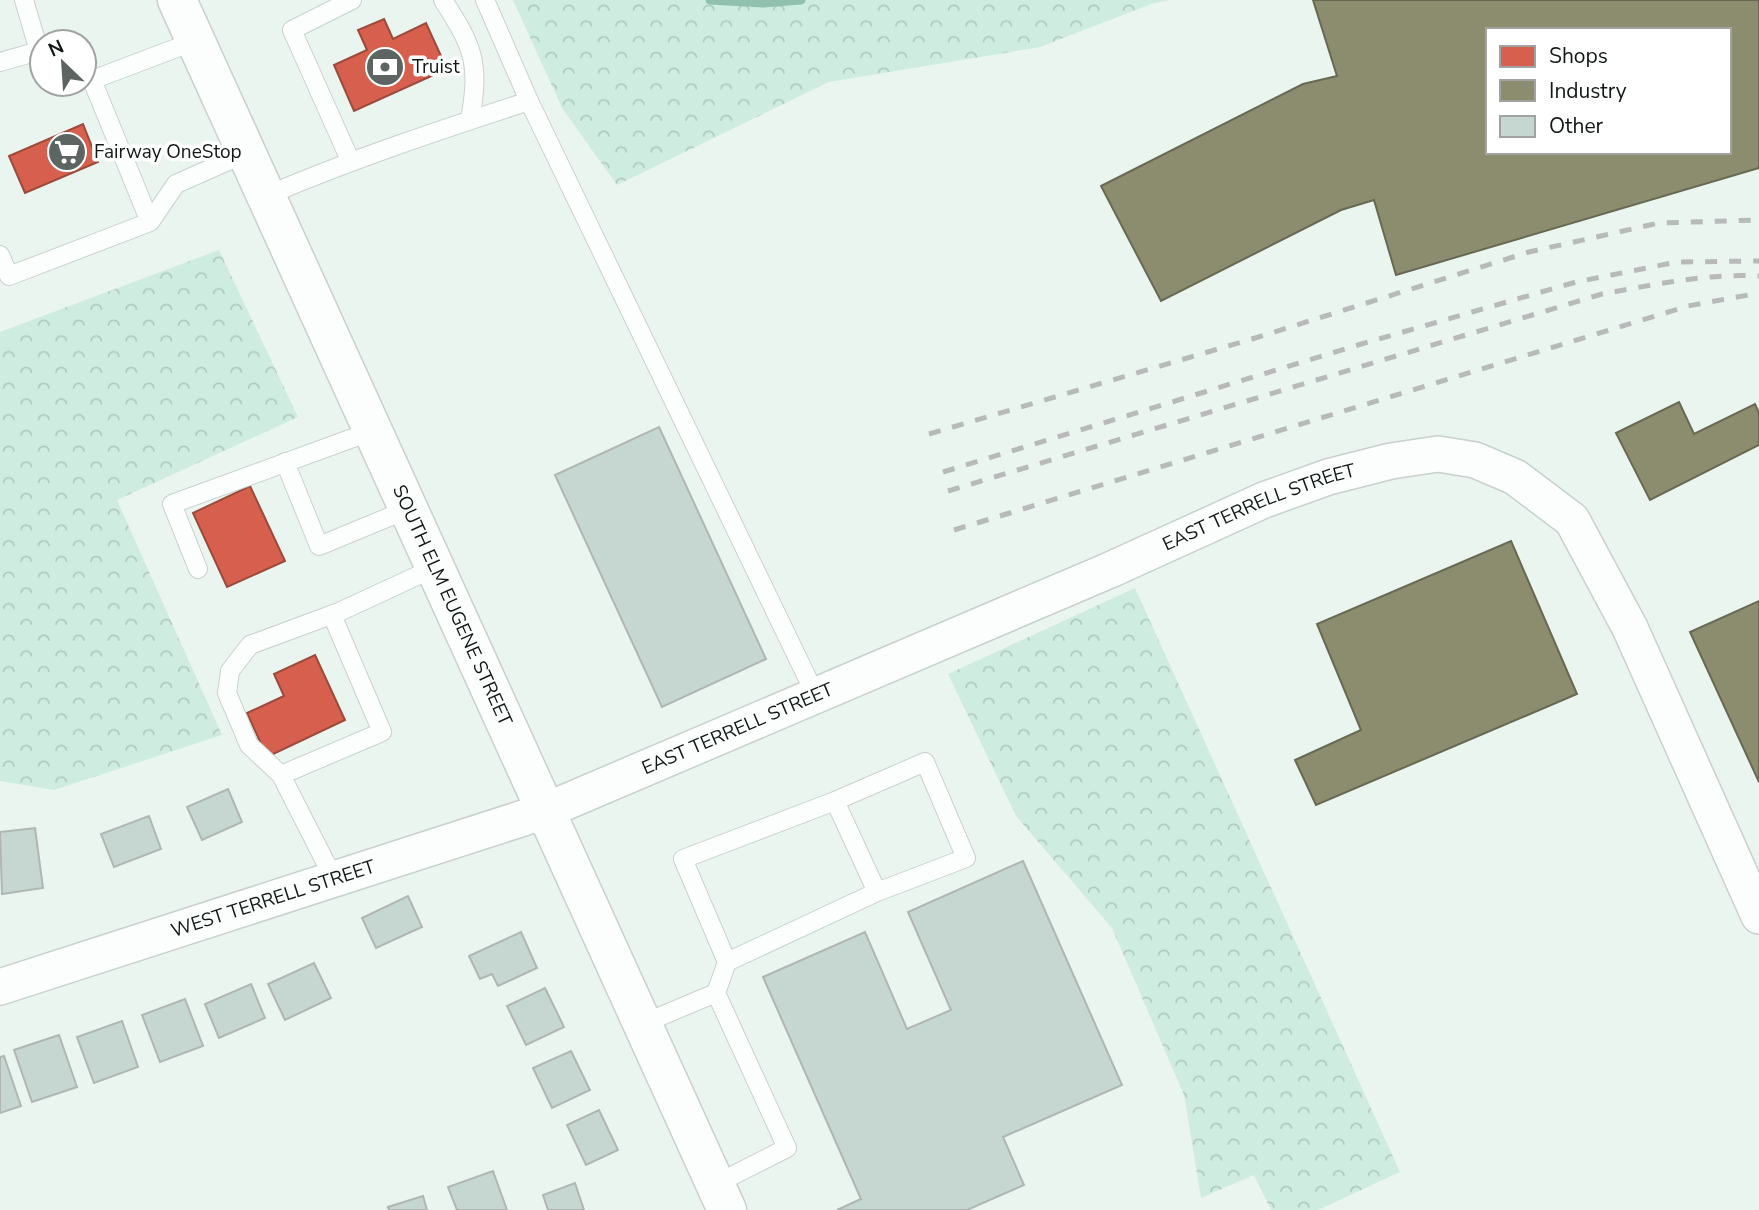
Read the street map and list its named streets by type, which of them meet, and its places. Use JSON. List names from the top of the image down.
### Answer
{
  "streets": {
    "main road": ["SOUTH ELM EUGENE STREET"],
    "street": ["EAST TERRELL STREET", "WEST TERRELL STREET"]
  },
  "crossings": [
    ["EAST TERRELL STREET", "SOUTH ELM EUGENE STREET"],
    ["EAST TERRELL STREET", "WEST TERRELL STREET"],
    ["SOUTH ELM EUGENE STREET", "WEST TERRELL STREET"]
  ],
  "places": {
    "bank": ["Truist"],
    "supermarket": ["Fairway OneStop"]
  },
  "legend": ["Shops", "Industry", "Other"],
  "north": "top left"
}
